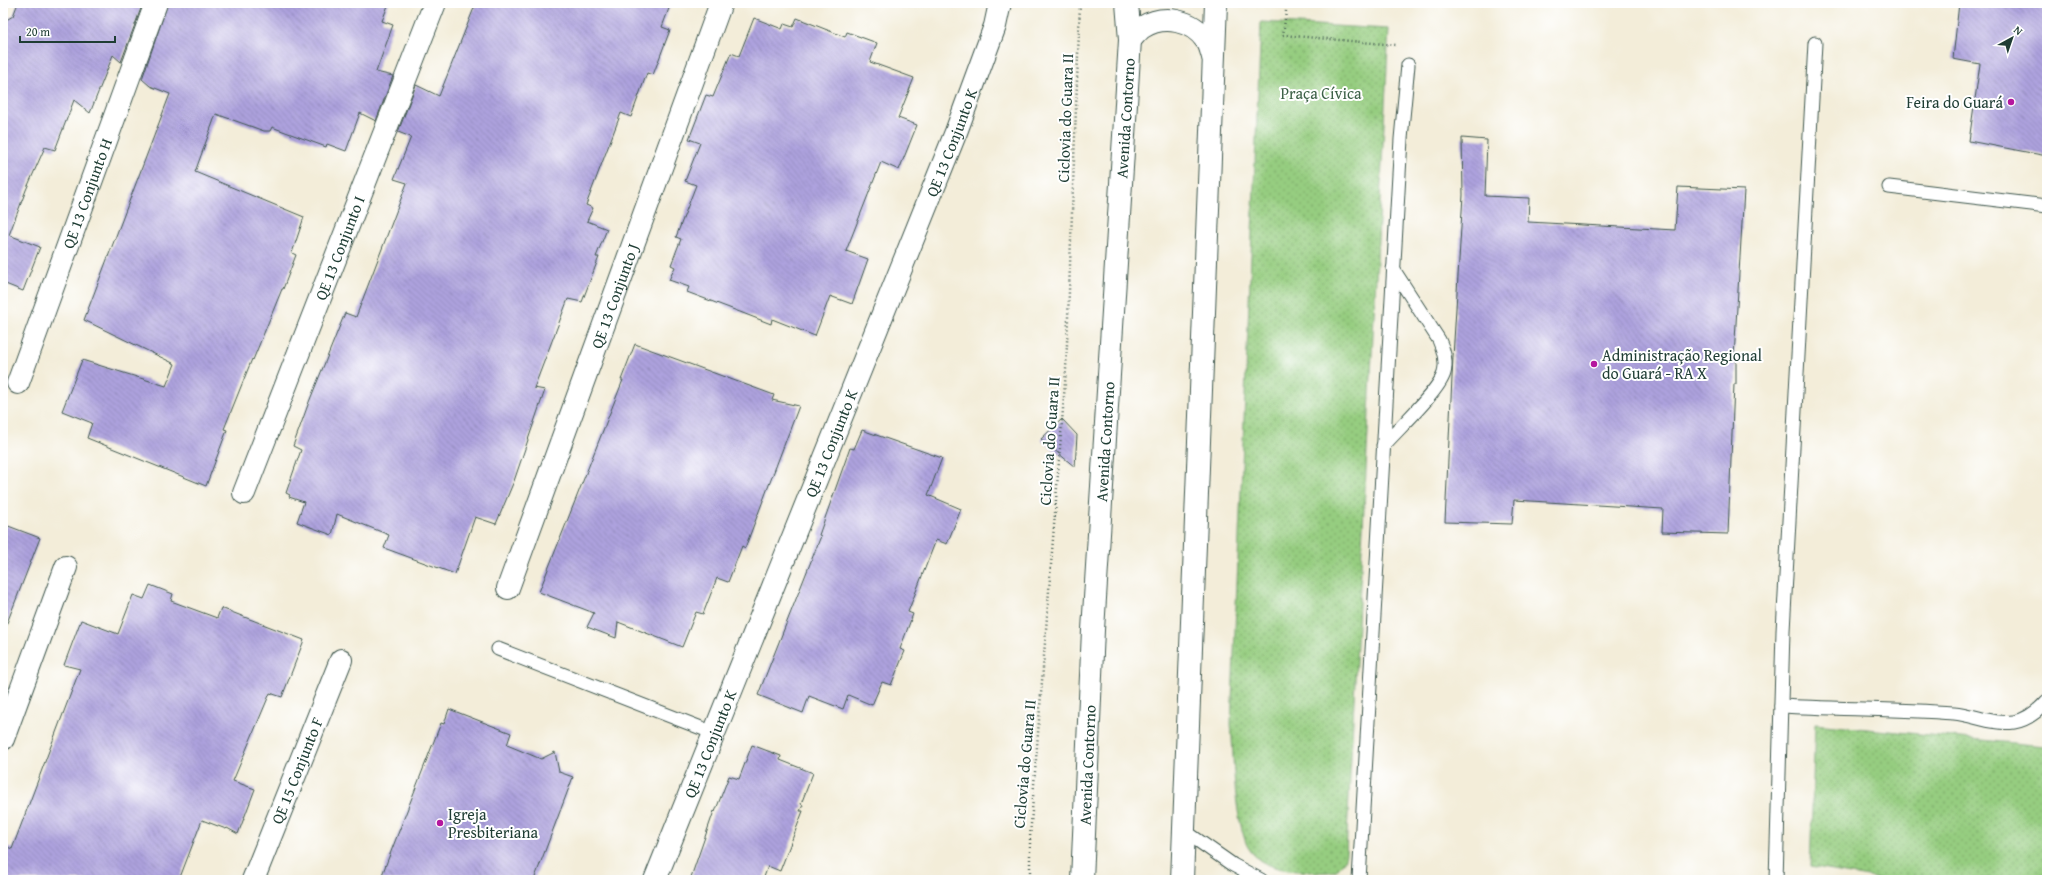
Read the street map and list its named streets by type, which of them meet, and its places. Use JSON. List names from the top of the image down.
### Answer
{
  "streets": {
    "street": [
      "Avenida Contorno",
      "QE 13 Conjunto K",
      "QE 13 Conjunto H",
      "QE 13 Conjunto I",
      "QE 13 Conjunto J",
      "QE 15 Conjunto F"
    ],
    "path": ["Ciclovia do Guara II"]
  },
  "parks": ["Praça Cívica"],
  "places": ["Feira do Guará", "Administração Regional do Guará - RA X", "Igreja Presbiteriana"],
  "scale_bar": "20 m",
  "north": "top right"
}
